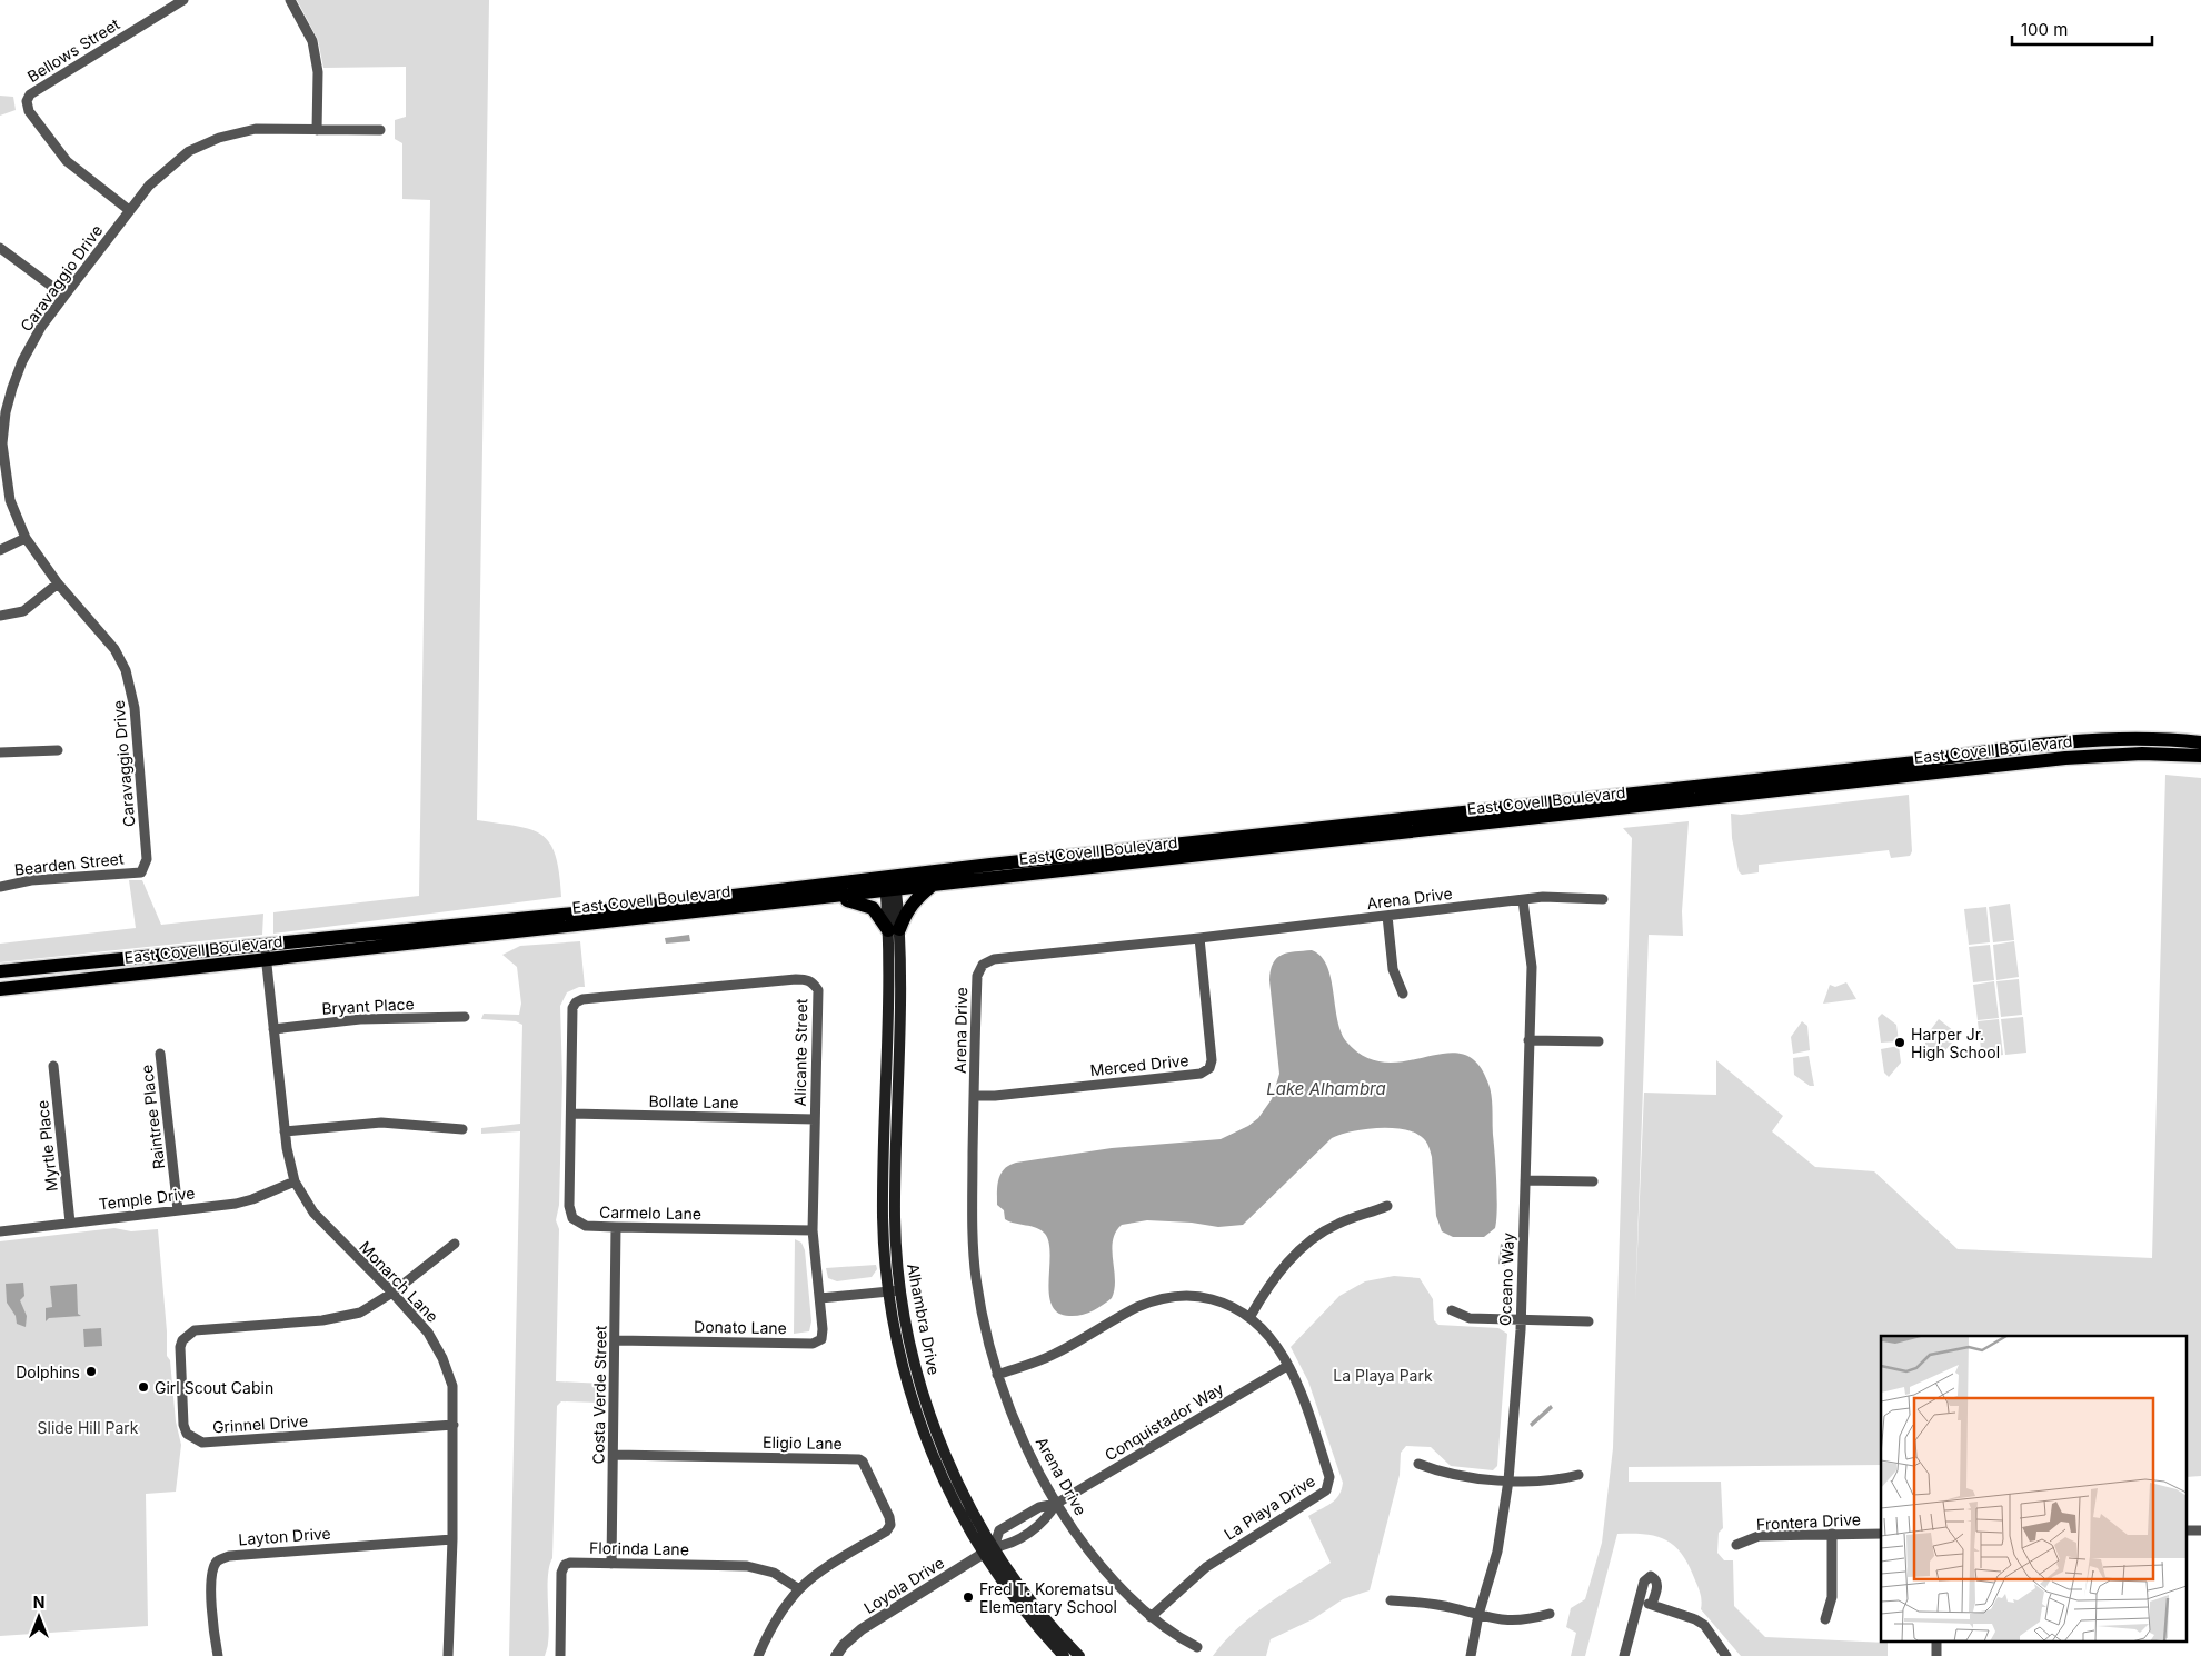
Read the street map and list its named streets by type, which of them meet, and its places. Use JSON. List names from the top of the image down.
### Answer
{
  "streets": {
    "main road": ["East Covell Boulevard", "Alhambra Drive"],
    "street": [
      "Bellows Street",
      "Caravaggio Drive",
      "Bearden Street",
      "Arena Drive",
      "Bryant Place",
      "Alicante Street",
      "Merced Drive",
      "Bollate Lane",
      "Raintree Place",
      "Myrtle Place",
      "Temple Drive",
      "Carmelo Lane",
      "Oceano Way",
      "Monarch Lane",
      "Donato Lane",
      "Costa Verde Street",
      "Conquistador Way",
      "Grinnel Drive",
      "Eligio Lane",
      "La Playa Drive",
      "Frontera Drive",
      "Layton Drive",
      "Florinda Lane",
      "Loyola Drive"
    ]
  },
  "crossings": [
    ["Bellows Street", "Caravaggio Drive"],
    ["Caravaggio Drive", "Bearden Street"],
    ["East Covell Boulevard", "Monarch Lane"],
    ["East Covell Boulevard", "Alhambra Drive"],
    ["Arena Drive", "Merced Drive"],
    ["Arena Drive", "Oceano Way"],
    ["Arena Drive", "Conquistador Way"],
    ["Arena Drive", "La Playa Drive"],
    ["Bryant Place", "Monarch Lane"],
    ["Alicante Street", "Bollate Lane"],
    ["Alicante Street", "Carmelo Lane"],
    ["Alicante Street", "Donato Lane"],
    ["Bollate Lane", "Carmelo Lane"],
    ["Raintree Place", "Temple Drive"],
    ["Myrtle Place", "Temple Drive"],
    ["Temple Drive", "Monarch Lane"],
    ["Carmelo Lane", "Costa Verde Street"],
    ["Monarch Lane", "Grinnel Drive"],
    ["Monarch Lane", "Layton Drive"],
    ["Alhambra Drive", "Conquistador Way"],
    ["Alhambra Drive", "Loyola Drive"],
    ["Donato Lane", "Costa Verde Street"],
    ["Costa Verde Street", "Eligio Lane"],
    ["Costa Verde Street", "Florinda Lane"],
    ["Conquistador Way", "La Playa Drive"],
    ["Conquistador Way", "Loyola Drive"],
    ["Eligio Lane", "Florinda Lane"]
  ],
  "water": ["Lake Alhambra"],
  "parks": ["La Playa Park", "Slide Hill Park"],
  "places": [
    "Harper Jr. High School",
    "Dolphins",
    "Girl Scout Cabin",
    "Fred T. Korematsu Elementary School"
  ],
  "scale_bar": "100 m",
  "north": "top"
}
